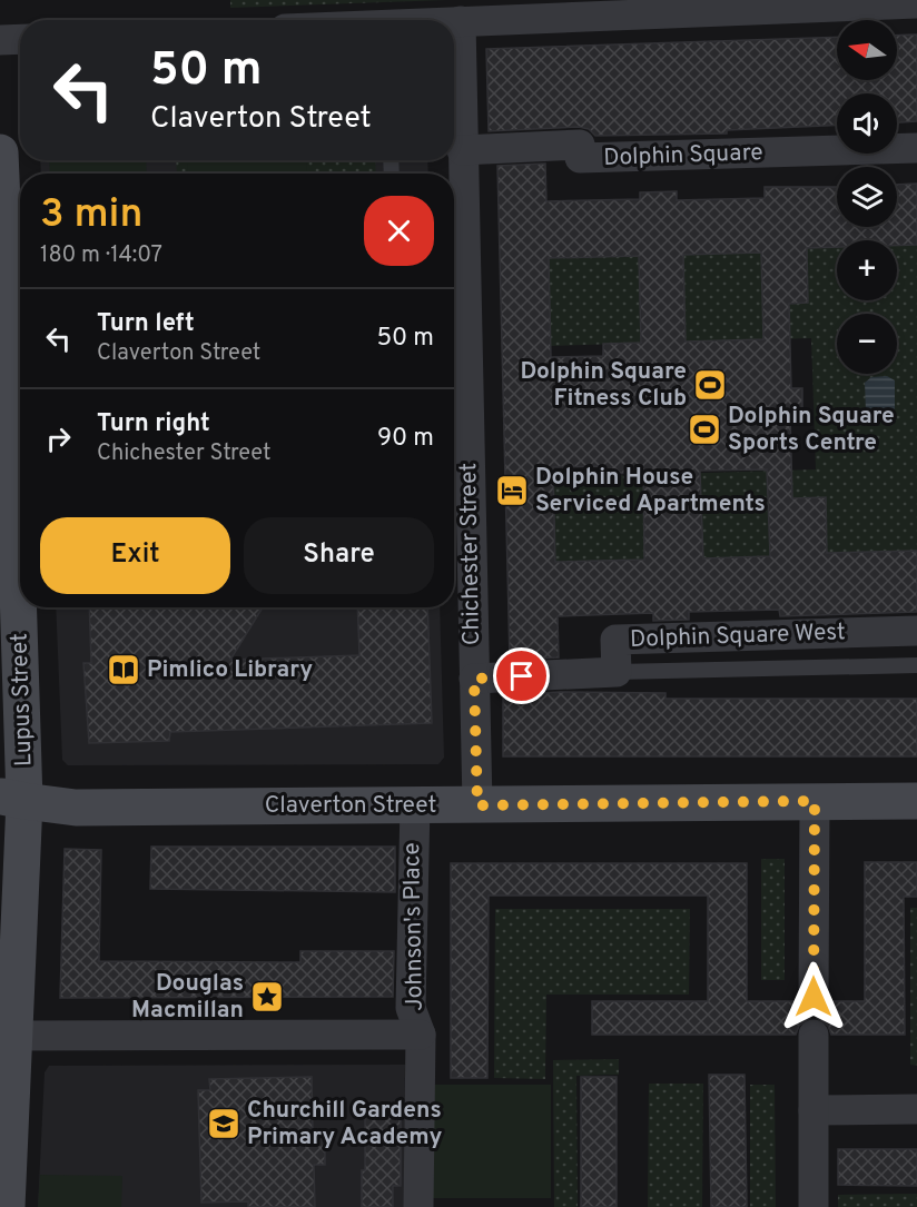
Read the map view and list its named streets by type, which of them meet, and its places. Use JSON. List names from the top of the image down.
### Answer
{
  "streets": {
    "street": [
      "Dolphin Square",
      "Chichester Street",
      "Dolphin Square West",
      "Lupus Street",
      "Claverton Street",
      "Johnson's Place"
    ]
  },
  "crossings": [
    ["Dolphin Square", "Chichester Street"],
    ["Chichester Street", "Dolphin Square West"],
    ["Chichester Street", "Claverton Street"],
    ["Lupus Street", "Claverton Street"],
    ["Claverton Street", "Johnson's Place"]
  ],
  "places": {
    "sports": ["Dolphin Square Fitness Club", "Dolphin Square Sports Centre"],
    "hotel": ["Dolphin House Serviced Apartments"],
    "library": ["Pimlico Library"],
    "place": ["Douglas Macmillan"],
    "school or university": ["Churchill Gardens Primary Academy"]
  },
  "north": "left",
  "page": {
    "map_buttons": ["+", "−"],
    "turn": ["50 m", "Claverton Street"],
    "heading": ["3 min", "180 m · 14:07"],
    "list": [
      {
        "name": "Turn left",
        "note": "Claverton Street",
        "value": "50 m"
      },
      {
        "name": "Turn right",
        "note": "Chichester Street",
        "value": "90 m"
      }
    ],
    "buttons": ["Exit", "Share"]
  }
}
